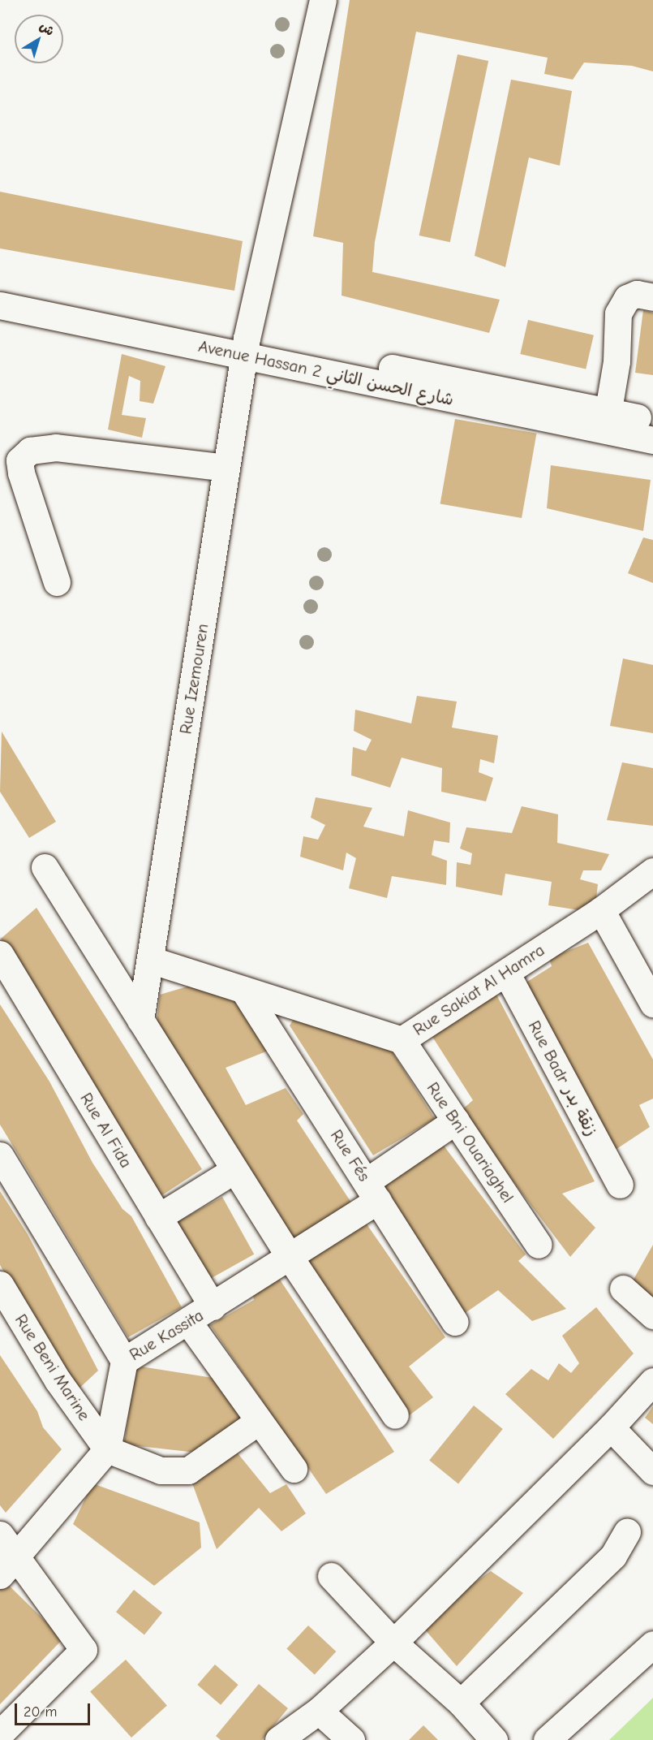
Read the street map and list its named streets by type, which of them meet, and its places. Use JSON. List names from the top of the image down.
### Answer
{
  "streets": {
    "street": [
      "Avenue Hassan 2 شارع الحسن الثاني",
      "Rue Izemouren",
      "Rue Sakiat Al Hamra",
      "Rue Badr زنقة بدر",
      "Rue Al Fida",
      "Rue Bni Ouariaghel",
      "Rue Fés",
      "Rue Kassita",
      "Rue Beni Marine"
    ]
  },
  "crossings": [
    ["Avenue Hassan 2 شارع الحسن الثاني", "Rue Izemouren"],
    ["Rue Izemouren", "Rue Sakiat Al Hamra"],
    ["Rue Sakiat Al Hamra", "Rue Badr زنقة بدر"],
    ["Rue Sakiat Al Hamra", "Rue Bni Ouariaghel"],
    ["Rue Sakiat Al Hamra", "Rue Fés"],
    ["Rue Al Fida", "Rue Kassita"],
    ["Rue Bni Ouariaghel", "Rue Kassita"],
    ["Rue Fés", "Rue Kassita"],
    ["Rue Kassita", "Rue Beni Marine"]
  ],
  "scale_bar": "20 m",
  "north": "top right"
}
